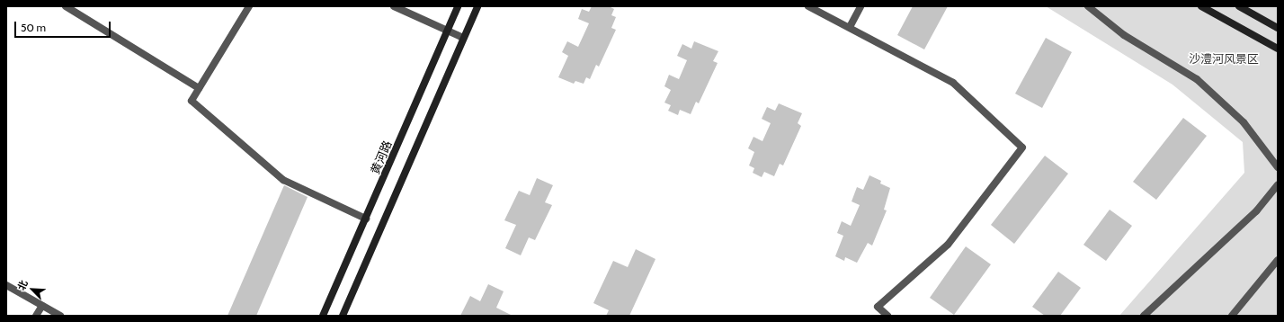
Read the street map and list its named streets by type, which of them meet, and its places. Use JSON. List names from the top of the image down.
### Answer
{
  "streets": {
    "main road": ["黄河路"]
  },
  "parks": ["沙澧河风景区"],
  "scale_bar": "50 m",
  "north": "top left"
}
